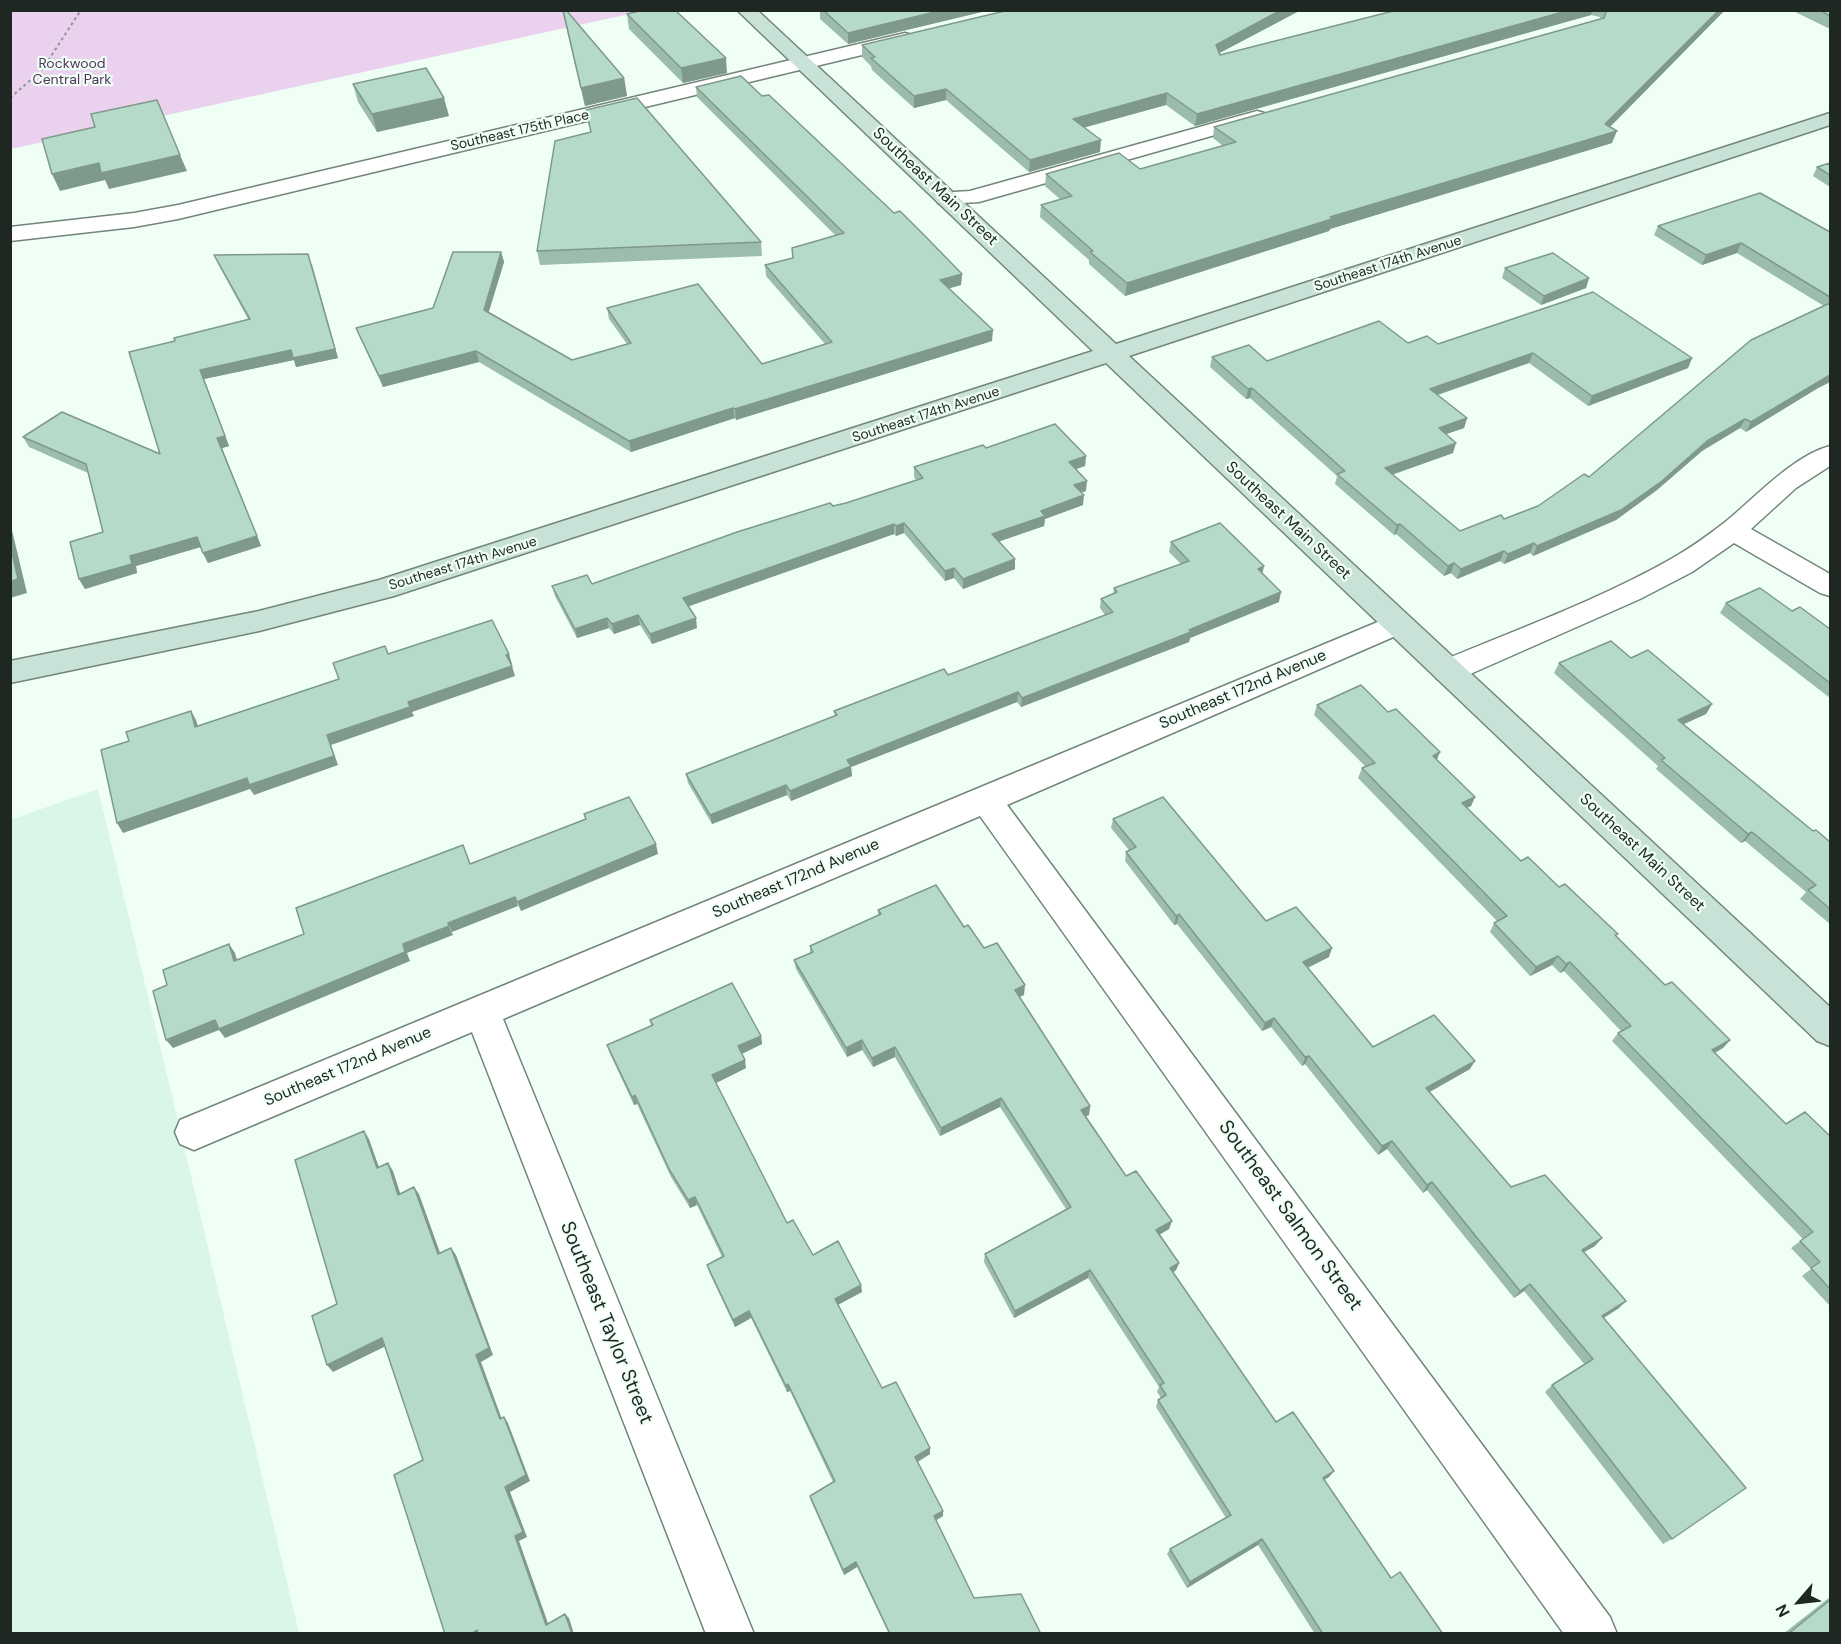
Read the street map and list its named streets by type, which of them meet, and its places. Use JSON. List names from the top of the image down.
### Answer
{
  "streets": {
    "street": [
      "Southeast 175th Place",
      "Southeast Main Street",
      "Southeast 174th Avenue",
      "Southeast 172nd Avenue",
      "Southeast Salmon Street",
      "Southeast Taylor Street"
    ]
  },
  "crossings": [
    ["Southeast 175th Place", "Southeast Main Street"],
    ["Southeast Main Street", "Southeast 174th Avenue"],
    ["Southeast Main Street", "Southeast 172nd Avenue"],
    ["Southeast 172nd Avenue", "Southeast Salmon Street"],
    ["Southeast 172nd Avenue", "Southeast Taylor Street"]
  ],
  "parks": ["Rockwood Central Park"],
  "north": "bottom left"
}
